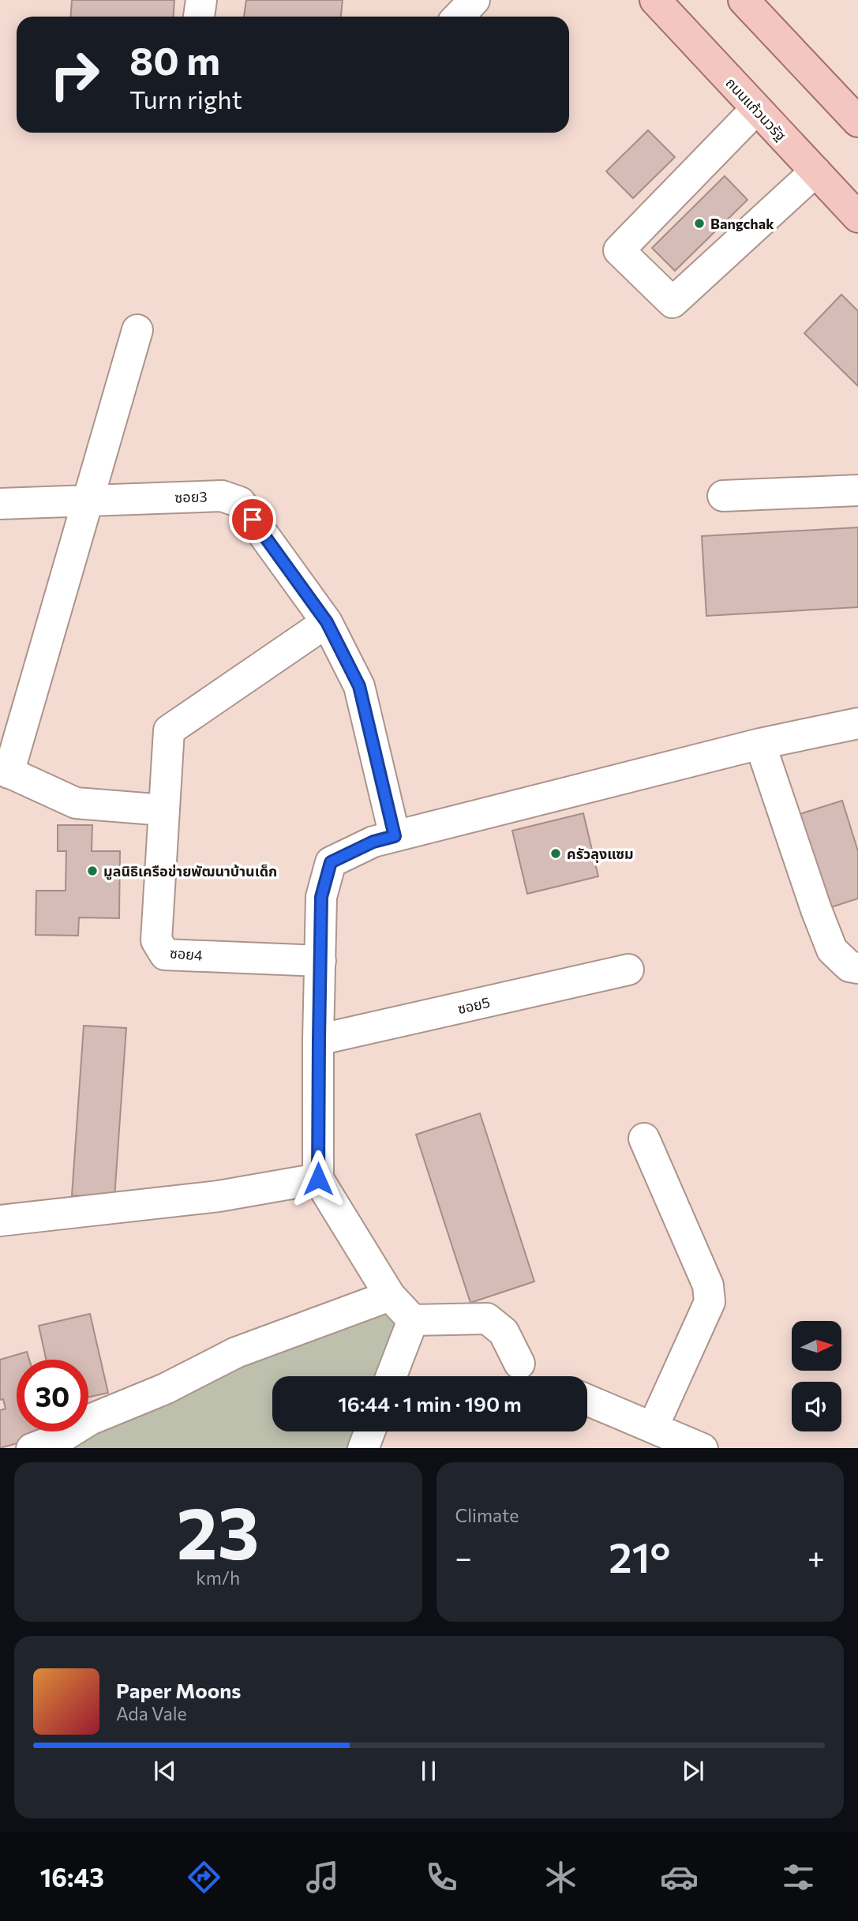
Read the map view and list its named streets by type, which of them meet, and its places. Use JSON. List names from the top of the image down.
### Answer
{
  "streets": {
    "main road": ["ถนนแก้วนวรัฐ"],
    "street": ["ซอย3", "ซอย4", "ซอย5"]
  },
  "places": ["Bangchak", "ครัวลุงแซม", "มูลนิธิเครือข่ายพัฒนาบ้านเด็ก"],
  "north": "right",
  "page": {
    "turn": ["80 m", "Turn right"],
    "limit": "30",
    "trip": "16:44 · 1 min · 190 m",
    "tile": [
      ["23", "km/h"],
      "Climate"
    ],
    "heat": ["−", "21°", "+"],
    "song": ["Paper Moons", "Ada Vale"],
    "tabs": "16:43"
  }
}
